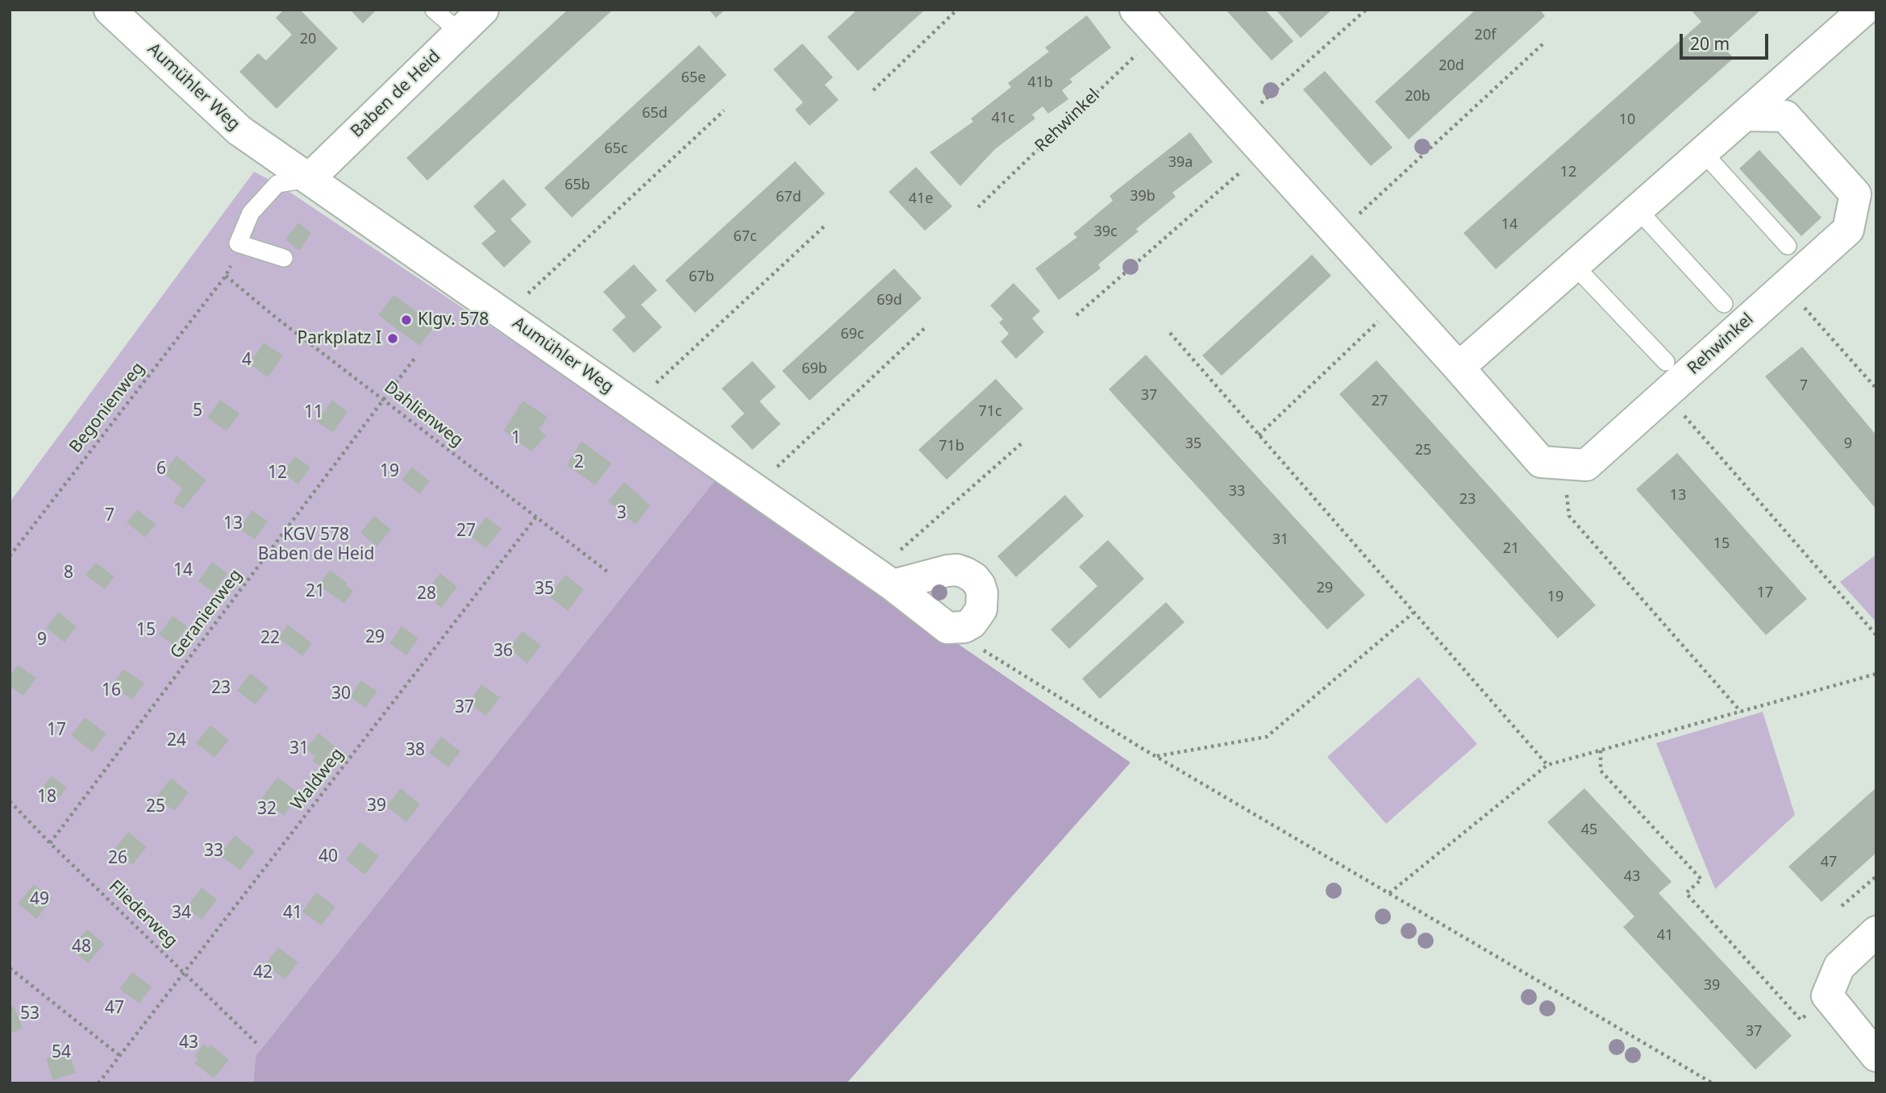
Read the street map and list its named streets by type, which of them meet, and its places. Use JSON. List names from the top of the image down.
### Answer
{
  "streets": {
    "street": ["Aumühler Weg", "Baben de Heid", "Rehwinkel"],
    "path": [
      "Begonienweg",
      "Dahlienweg",
      "Geranienweg",
      "Waldweg",
      "Fliederweg"
    ]
  },
  "crossings": [
    ["Aumühler Weg", "Baben de Heid"],
    ["Begonienweg", "Dahlienweg"],
    ["Dahlienweg", "Geranienweg"],
    ["Dahlienweg", "Waldweg"],
    ["Geranienweg", "Fliederweg"],
    ["Waldweg", "Fliederweg"]
  ],
  "parks": [
    "4",
    "5",
    "11",
    "1",
    "2",
    "6",
    "19",
    "12",
    "3",
    "7",
    "13",
    "27",
    "KGV 578 Baben de Heid",
    "14",
    "8",
    "35",
    "21",
    "28",
    "15",
    "29",
    "22",
    "9",
    "36",
    "23",
    "16",
    "30",
    "37",
    "17",
    "24",
    "31",
    "38",
    "18",
    "39",
    "25",
    "32",
    "33",
    "40",
    "26",
    "49",
    "34",
    "41",
    "48",
    "42",
    "47",
    "53",
    "43",
    "54"
  ],
  "places": ["Klgv. 578", "Parkplatz I"],
  "house_numbers": [
    "20f",
    "20",
    "20d",
    "65e",
    "41b",
    "20b",
    "65d",
    "41c",
    "10",
    "65c",
    "39a",
    "12",
    "65b",
    "39b",
    "67d",
    "41e",
    "14",
    "39c",
    "67c",
    "67b",
    "69d",
    "69c",
    "69b",
    "7",
    "37",
    "27",
    "71c",
    "35",
    "9",
    "71b",
    "25",
    "33",
    "13",
    "23",
    "31",
    "15",
    "21",
    "29",
    "17",
    "19",
    "45",
    "47",
    "43",
    "41",
    "39",
    "37"
  ],
  "scale_bar": "20 m"
}
